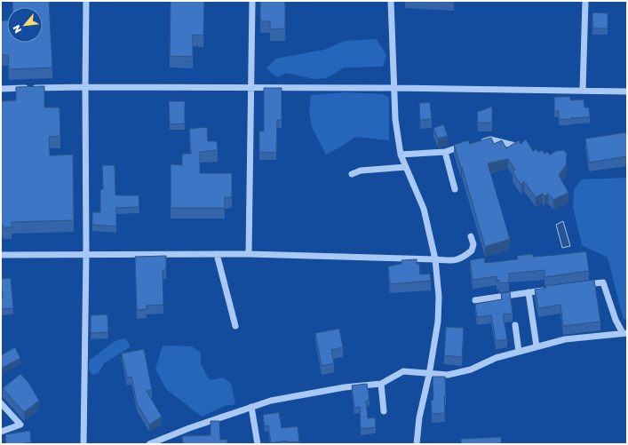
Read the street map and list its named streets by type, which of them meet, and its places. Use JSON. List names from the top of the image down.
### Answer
{
  "north": "bottom left"
}
